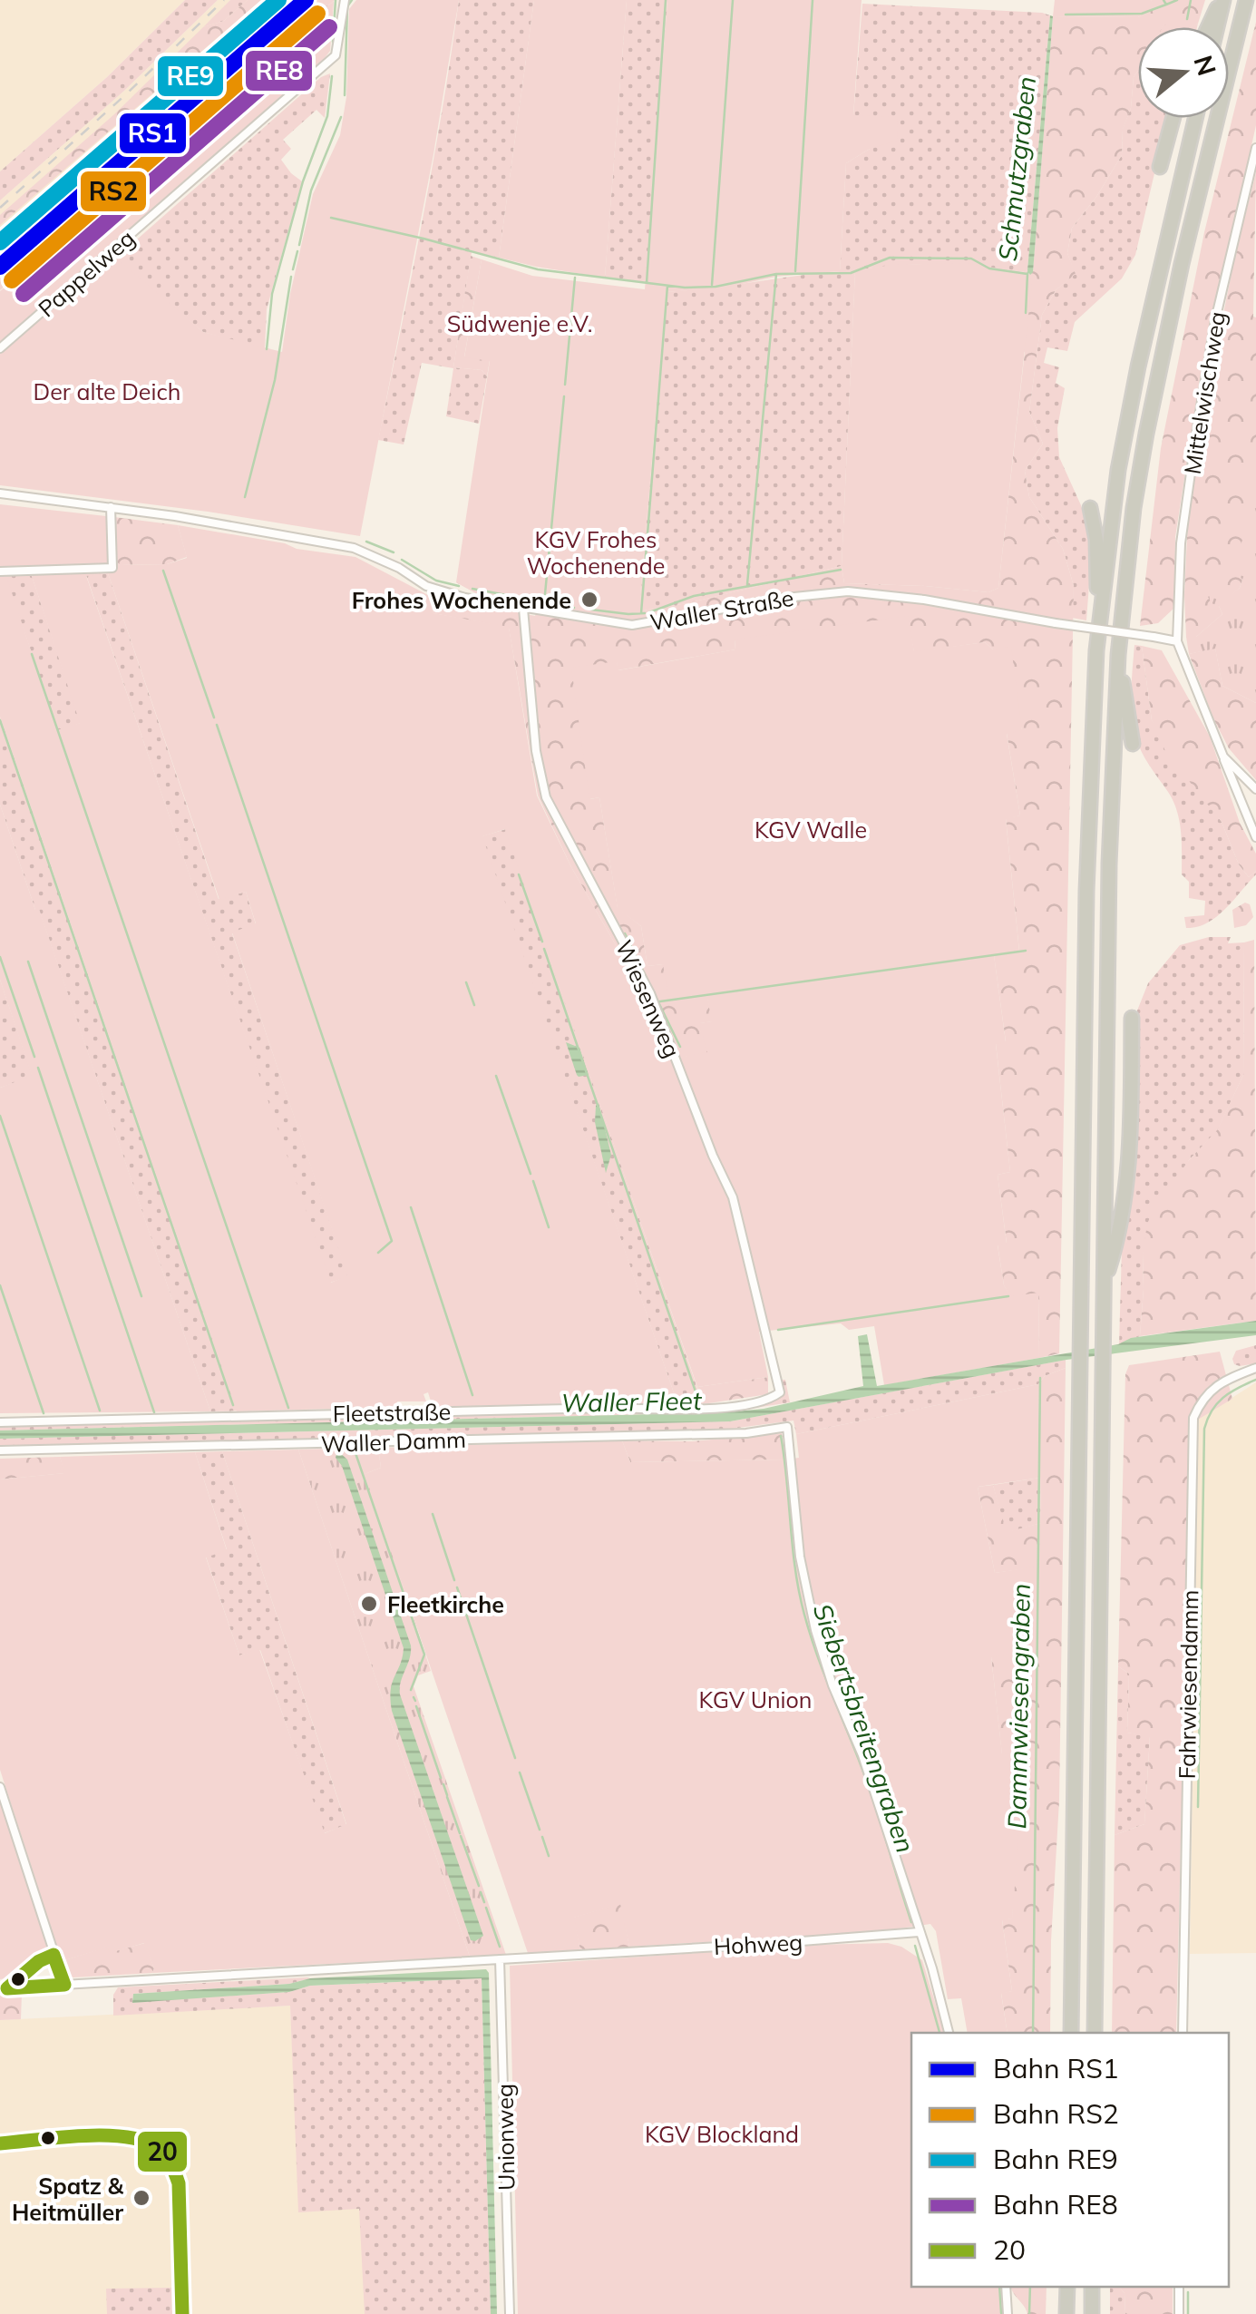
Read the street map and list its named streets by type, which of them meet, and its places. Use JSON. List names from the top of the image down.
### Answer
{
  "streets": {
    "street": [
      "Pappelweg",
      "Mittelwischweg",
      "Waller Straße",
      "Wiesenweg",
      "Fleetstraße",
      "Waller Damm",
      "Fahrwiesendamm",
      "Hohweg",
      "Unionweg"
    ]
  },
  "crossings": [
    ["Mittelwischweg", "Waller Straße"],
    ["Waller Straße", "Wiesenweg"],
    ["Wiesenweg", "Fleetstraße"],
    ["Waller Damm", "Hohweg"],
    ["Hohweg", "Unionweg"]
  ],
  "water": [
    "Schmutzgraben",
    "Waller Fleet",
    "Dammwiesengraben",
    "Siebertsbreitengraben"
  ],
  "parks": [
    "Südwenje e.V.",
    "Der alte Deich",
    "KGV Frohes Wochenende",
    "KGV Walle",
    "KGV Union",
    "KGV Blockland"
  ],
  "places": ["Frohes Wochenende", "Fleetkirche", "Spatz & Heitmüller"],
  "lines": [
    "rail line RS1",
    "rail line RE9",
    "rail line RS2",
    "rail line RE8",
    "transit line 20"
  ],
  "legend": [
    "Bahn RS1",
    "Bahn RS2",
    "Bahn RE9",
    "Bahn RE8",
    "20"
  ],
  "north": "right"
}
